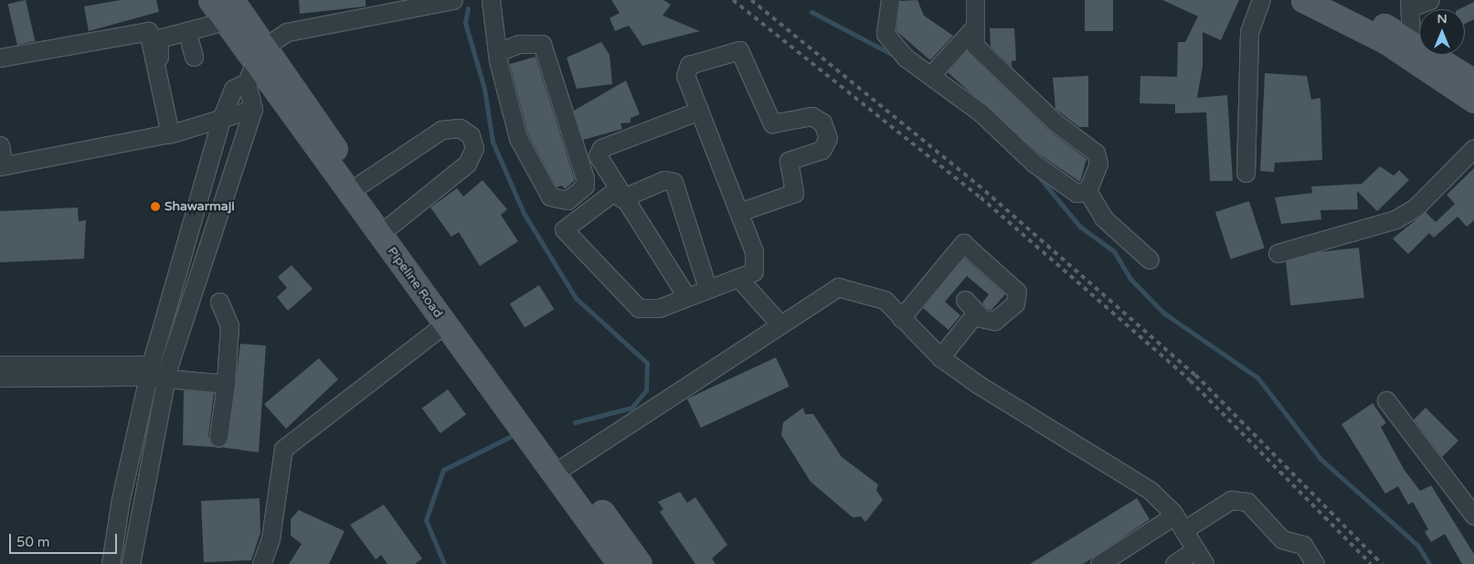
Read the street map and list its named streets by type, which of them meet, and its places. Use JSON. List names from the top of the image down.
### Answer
{
  "streets": {
    "main road": ["Pipeline Road"]
  },
  "places": ["Shawarmaji"],
  "scale_bar": "50 m",
  "north": "top"
}
